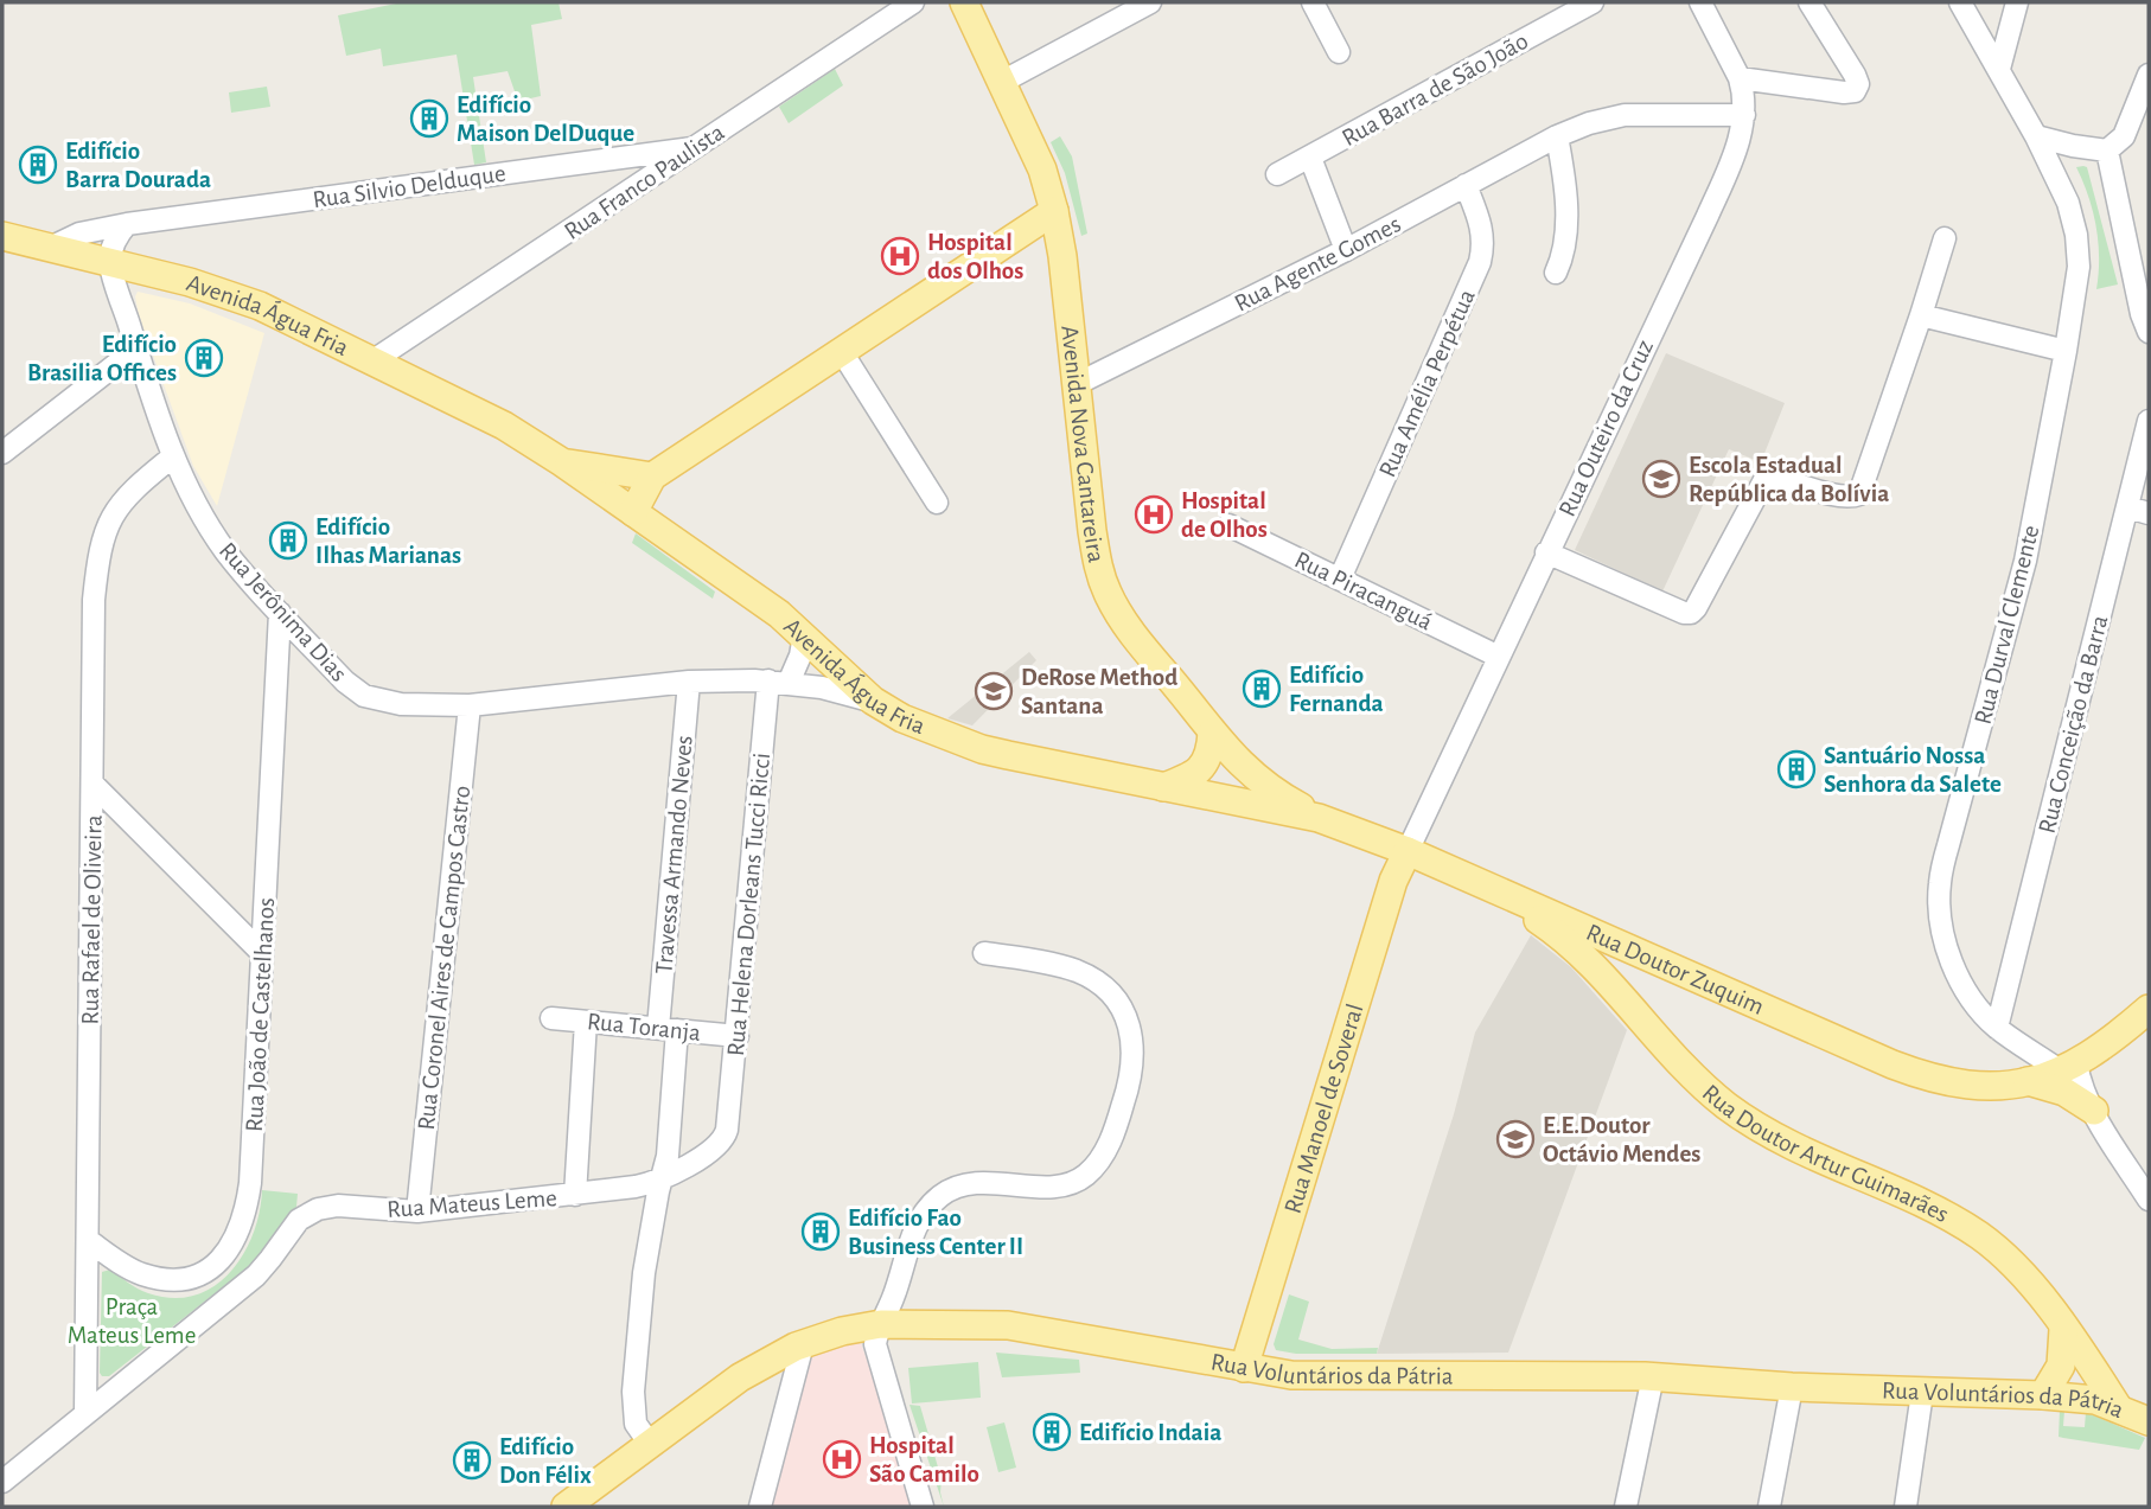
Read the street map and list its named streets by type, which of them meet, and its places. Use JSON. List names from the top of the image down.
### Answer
{
  "streets": {
    "main road": [
      "Avenida Água Fria",
      "Avenida Nova Cantareira",
      "Rua Doutor Zuquim",
      "Rua Manoel de Soveral",
      "Rua Doutor Artur Guimarães",
      "Rua Voluntários da Pátria"
    ],
    "street": [
      "Rua Barra de São João",
      "Rua Franco Paulista",
      "Rua Silvio Delduque",
      "Rua Agente Gomes",
      "Rua Amélia Perpétua",
      "Rua Outeiro da Cruz",
      "Rua Piracanguá",
      "Rua Jerônima Dias",
      "Rua Durval Clemente",
      "Rua Conceição da Barra",
      "Travessa Armando Neves",
      "Rua Helena Dorleans Tucci Ricci",
      "Rua Rafael de Oliveira",
      "Rua Coronel Aires de Campos Castro",
      "Rua João de Castelhanos",
      "Rua Toranja",
      "Rua Mateus Leme"
    ]
  },
  "crossings": [
    ["Rua Franco Paulista", "Rua Silvio Delduque"],
    ["Rua Franco Paulista", "Avenida Água Fria"],
    ["Rua Silvio Delduque", "Avenida Água Fria"],
    ["Rua Agente Gomes", "Rua Amélia Perpétua"],
    ["Rua Agente Gomes", "Rua Outeiro da Cruz"],
    ["Rua Agente Gomes", "Avenida Nova Cantareira"],
    ["Avenida Água Fria", "Rua Jerônima Dias"],
    ["Avenida Água Fria", "Rua Doutor Zuquim"],
    ["Rua Amélia Perpétua", "Rua Piracanguá"],
    ["Rua Outeiro da Cruz", "Rua Piracanguá"],
    ["Rua Outeiro da Cruz", "Rua Doutor Zuquim"],
    ["Rua Outeiro da Cruz", "Rua Manoel de Soveral"],
    ["Avenida Nova Cantareira", "Rua Doutor Zuquim"],
    ["Rua Jerônima Dias", "Travessa Armando Neves"],
    ["Rua Jerônima Dias", "Rua Helena Dorleans Tucci Ricci"],
    ["Rua Jerônima Dias", "Rua Rafael de Oliveira"],
    ["Rua Jerônima Dias", "Rua Coronel Aires de Campos Castro"],
    ["Rua Jerônima Dias", "Rua João de Castelhanos"],
    ["Rua Durval Clemente", "Rua Conceição da Barra"],
    ["Rua Durval Clemente", "Rua Doutor Zuquim"],
    ["Travessa Armando Neves", "Rua Toranja"],
    ["Travessa Armando Neves", "Rua Mateus Leme"],
    ["Travessa Armando Neves", "Rua Voluntários da Pátria"],
    ["Rua Helena Dorleans Tucci Ricci", "Rua Toranja"],
    ["Rua Helena Dorleans Tucci Ricci", "Rua Mateus Leme"],
    ["Rua Rafael de Oliveira", "Rua João de Castelhanos"],
    ["Rua Rafael de Oliveira", "Rua Mateus Leme"],
    ["Rua Coronel Aires de Campos Castro", "Rua Mateus Leme"],
    ["Rua Doutor Zuquim", "Rua Manoel de Soveral"],
    ["Rua Doutor Zuquim", "Rua Doutor Artur Guimarães"],
    ["Rua Manoel de Soveral", "Rua Voluntários da Pátria"],
    ["Rua Doutor Artur Guimarães", "Rua Voluntários da Pátria"]
  ],
  "parks": ["Praça Mateus Leme"],
  "places": {
    "building": [
      "Edifício Maison DelDuque",
      "Edifício Barra Dourada",
      "Edifício Brasilia Offices",
      "Edifício Ilhas Marianas",
      "Edifício Fernanda",
      "Santuário Nossa Senhora da Salete",
      "Edifício Fao Business Center II",
      "Edifício Indaia",
      "Edifício Don Félix"
    ],
    "hospital": ["Hospital dos Olhos", "Hospital de Olhos", "Hospital São Camilo"],
    "school or university": ["Escola Estadual República da Bolívia", "DeRose Method Santana", "E.E.Doutor Octávio Mendes"]
  }
}
